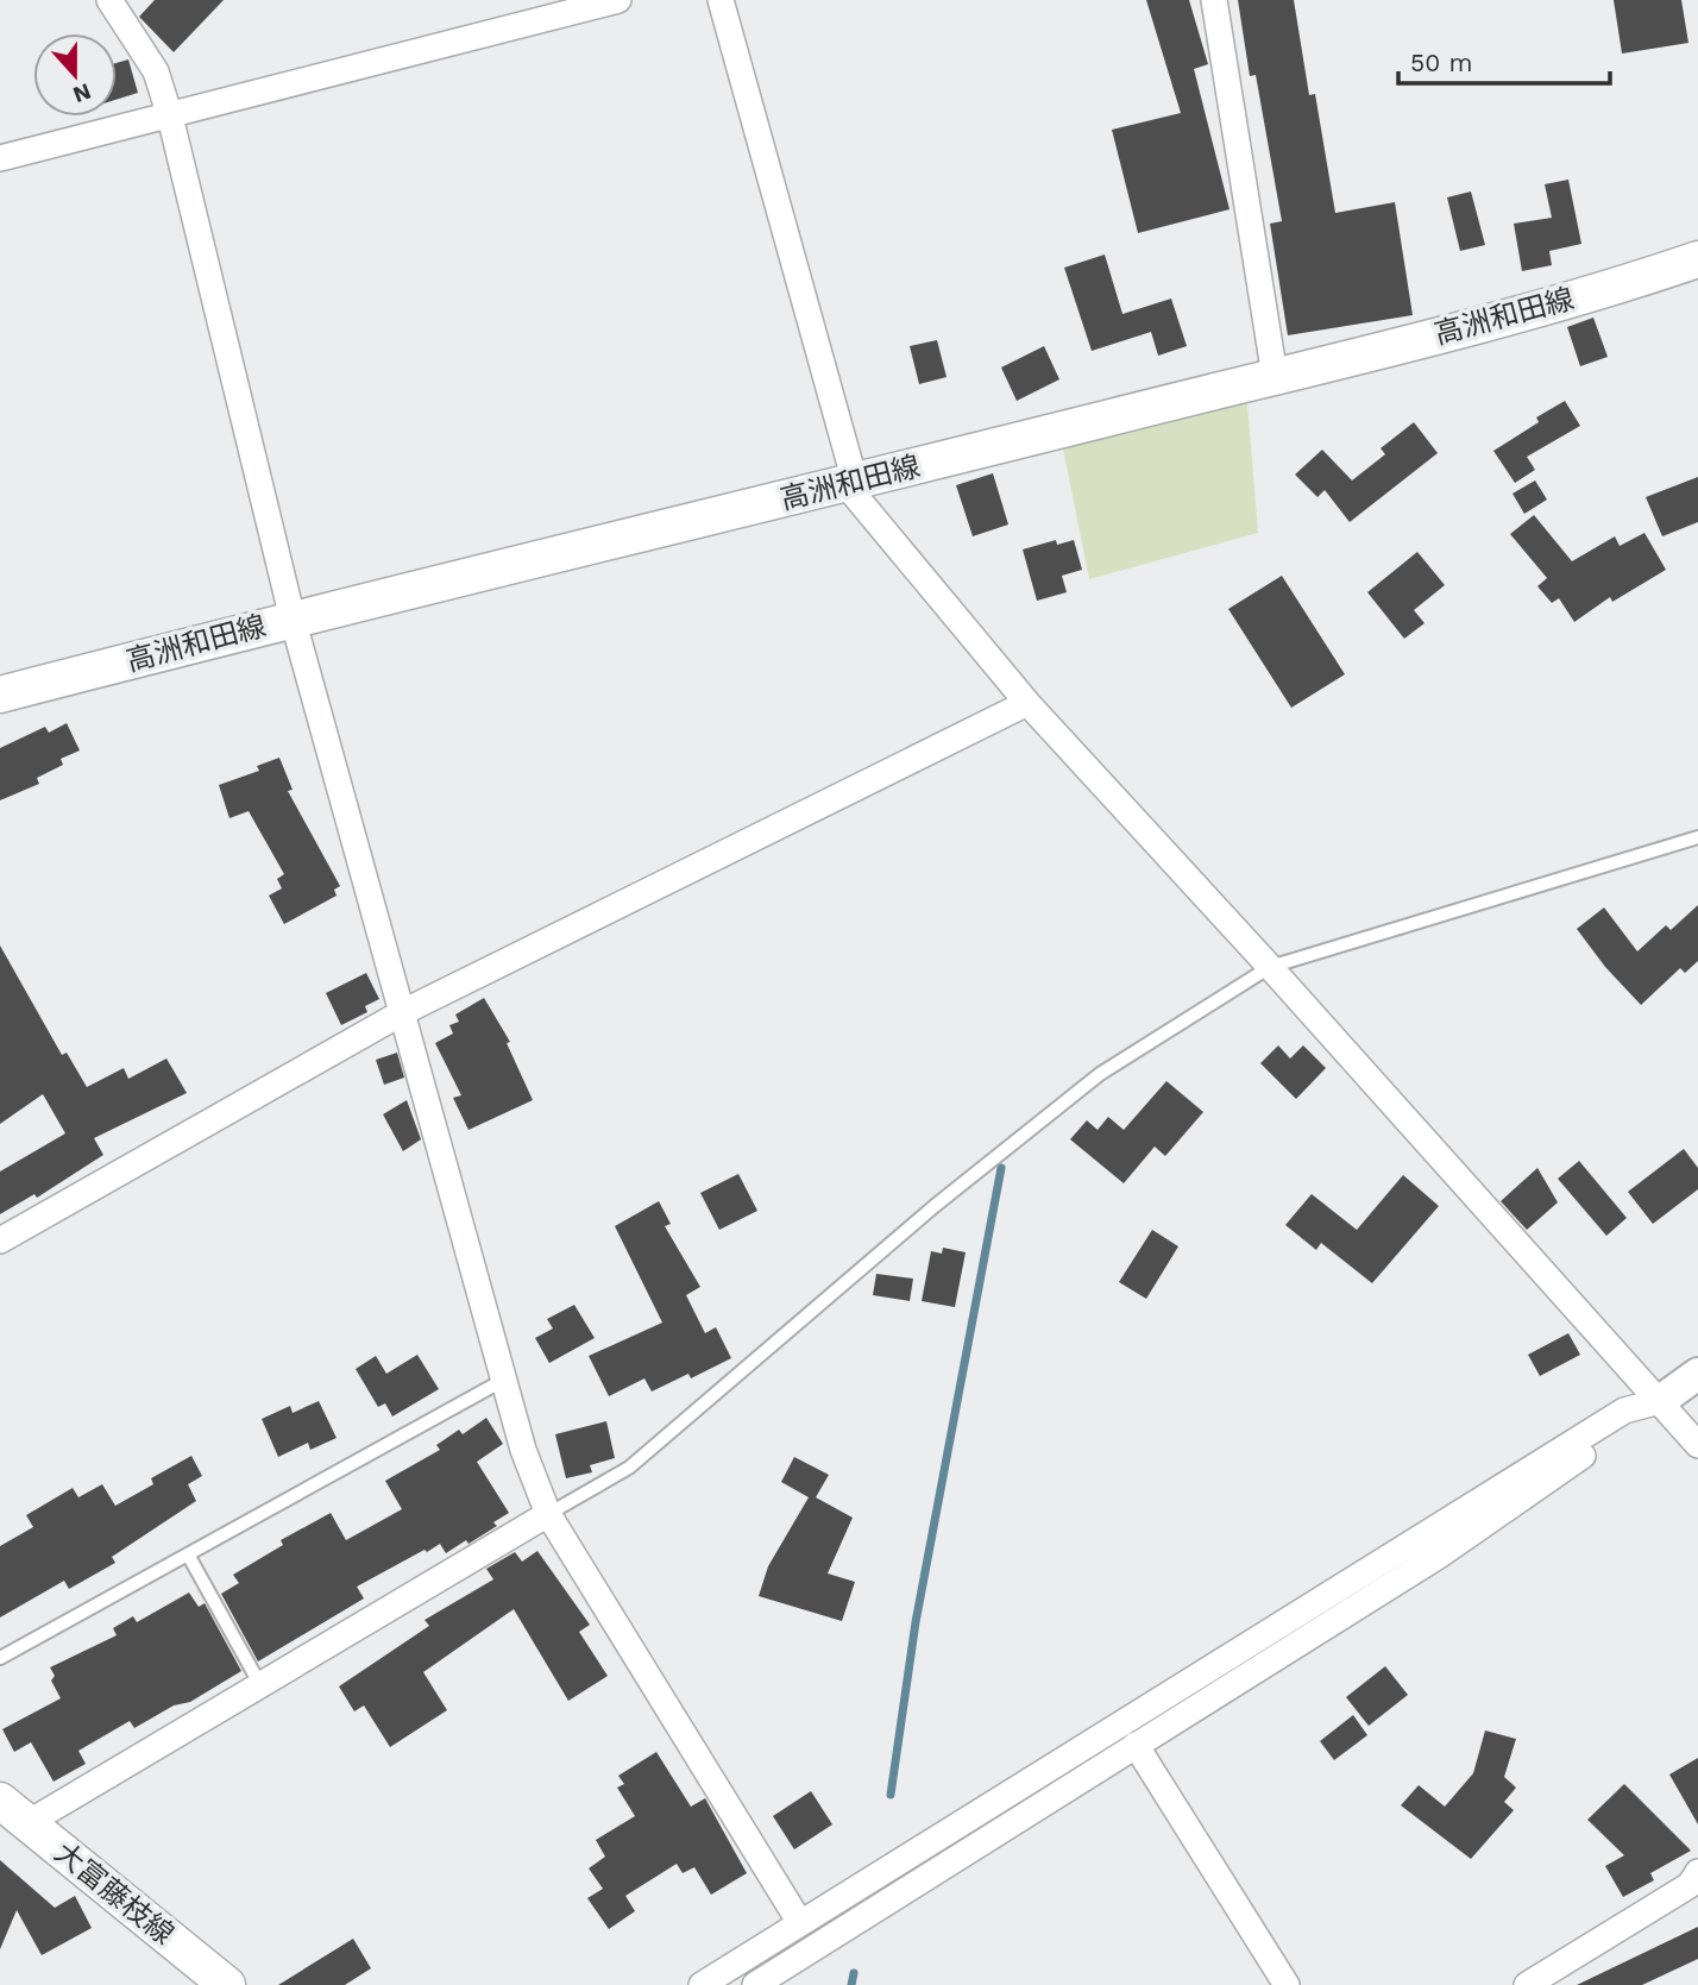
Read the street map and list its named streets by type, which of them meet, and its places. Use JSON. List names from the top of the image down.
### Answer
{
  "streets": {
    "main road": ["高洲和田線", "大富藤枝線"]
  },
  "scale_bar": "50 m",
  "north": "bottom"
}
